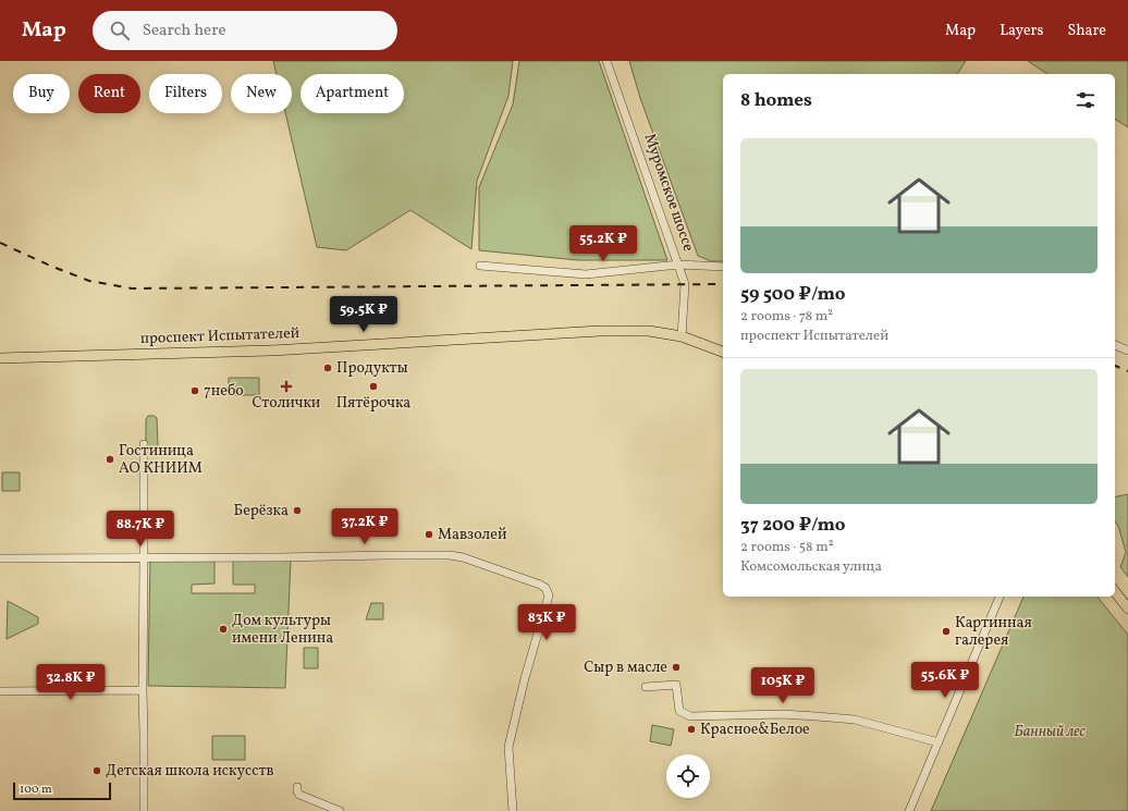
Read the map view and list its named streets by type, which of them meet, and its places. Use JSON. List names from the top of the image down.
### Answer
{
  "streets": {
    "main road": ["проспект Испытателей"],
    "street": ["Муромское шоссе"]
  },
  "crossings": [
    ["Муромское шоссе", "проспект Испытателей"]
  ],
  "parks": ["Банный лес"],
  "places": {
    "other": [
      "Продукты",
      "Пятёрочка",
      "7небо",
      "Гостиница АО КНИИМ",
      "Берёзка",
      "Мавзолей",
      "Дом культуры имени Ленина",
      "Картинная галерея",
      "Сыр в масле",
      "Красное&Белое",
      "Детская школа искусств"
    ],
    "health": ["Столички"]
  },
  "scale_bar": "100 m",
  "page": {
    "header": "Map",
    "search": "Search here",
    "nav": ["Map", "Layers", "Share"],
    "chip": [
      "Buy",
      "Rent",
      "Filters",
      "New",
      "Apartment"
    ],
    "heading": "8 homes",
    "list": [
      {
        "name": "59 500 ₽/mo",
        "note": "2 rooms · 78 m² · проспект Испытателей"
      },
      {
        "name": "37 200 ₽/mo",
        "note": "2 rooms · 58 m² · Комсомольская улица"
      }
    ],
    "price": [
      "55.2K ₽",
      "59.5K ₽",
      "37.2K ₽",
      "88.7K ₽",
      "83K ₽",
      "55.6K ₽",
      "32.8K ₽",
      "105K ₽"
    ],
    "scale": "100 m"
  }
}
